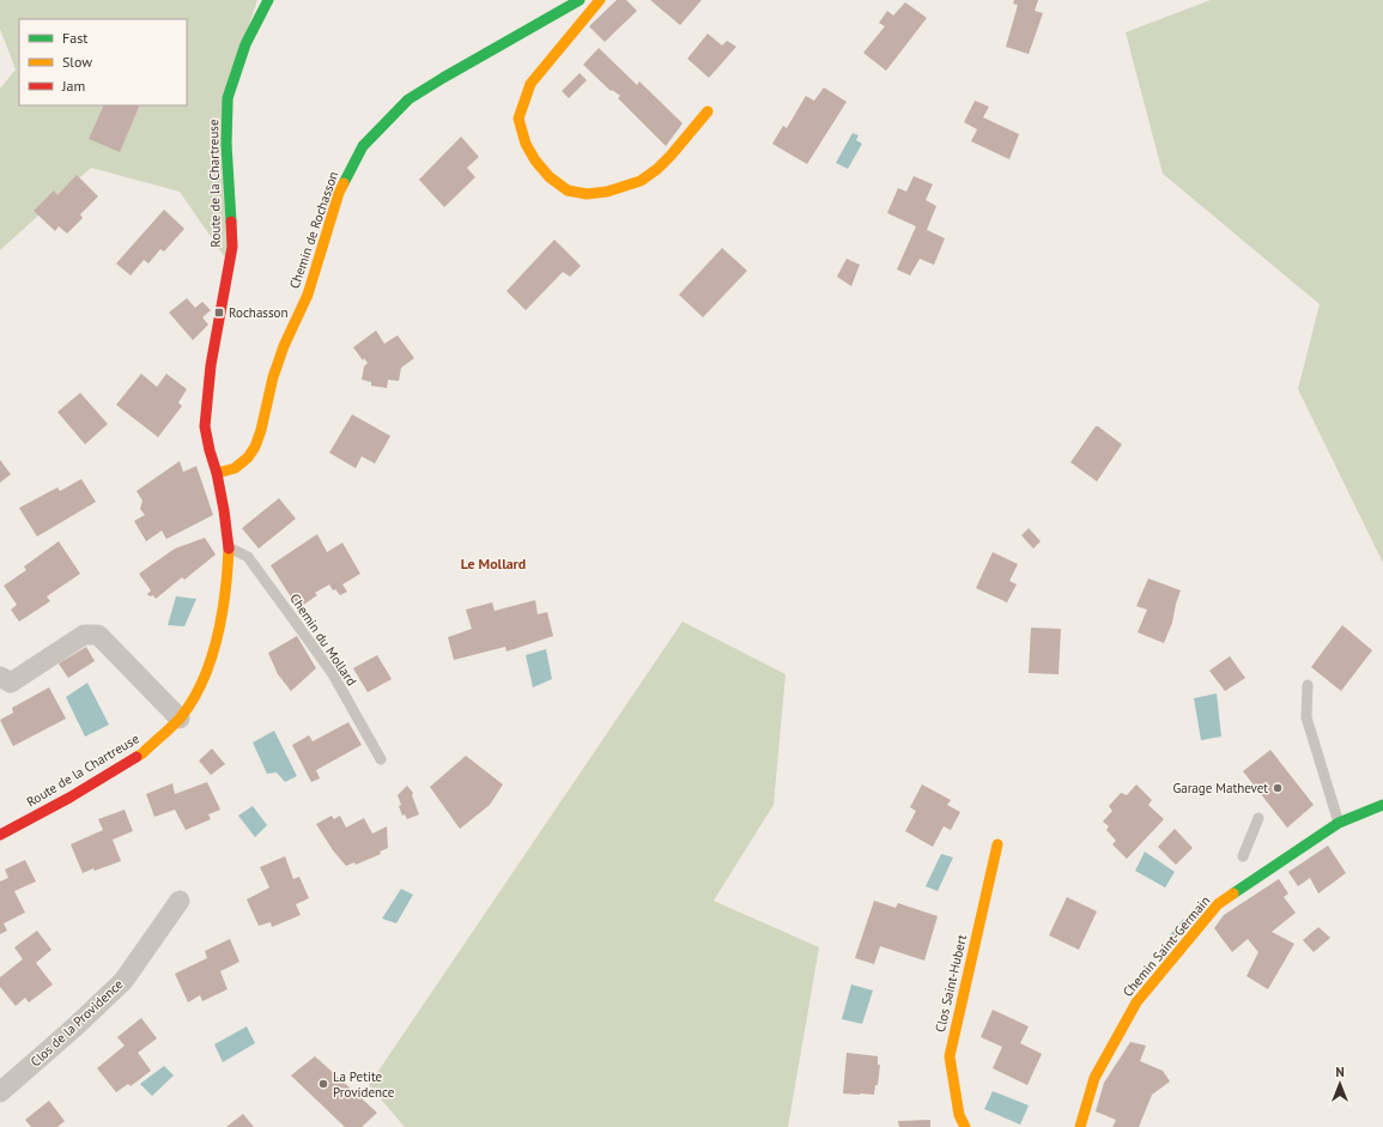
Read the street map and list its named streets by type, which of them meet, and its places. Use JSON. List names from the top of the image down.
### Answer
{
  "streets": {
    "street": [
      "Route de la Chartreuse",
      "Chemin de Rochasson",
      "Chemin Saint-Germain",
      "Clos Saint-Hubert",
      "Clos de la Providence"
    ],
    "lane": ["Chemin du Mollard"]
  },
  "crossings": [
    ["Route de la Chartreuse", "Chemin de Rochasson"],
    ["Route de la Chartreuse", "Chemin du Mollard"]
  ],
  "districts": ["Le Mollard"],
  "places": {
    "transit": ["Rochasson"],
    "other": ["Garage Mathevet", "La Petite Providence"]
  },
  "legend": ["Fast", "Slow", "Jam"],
  "north": "top"
}
